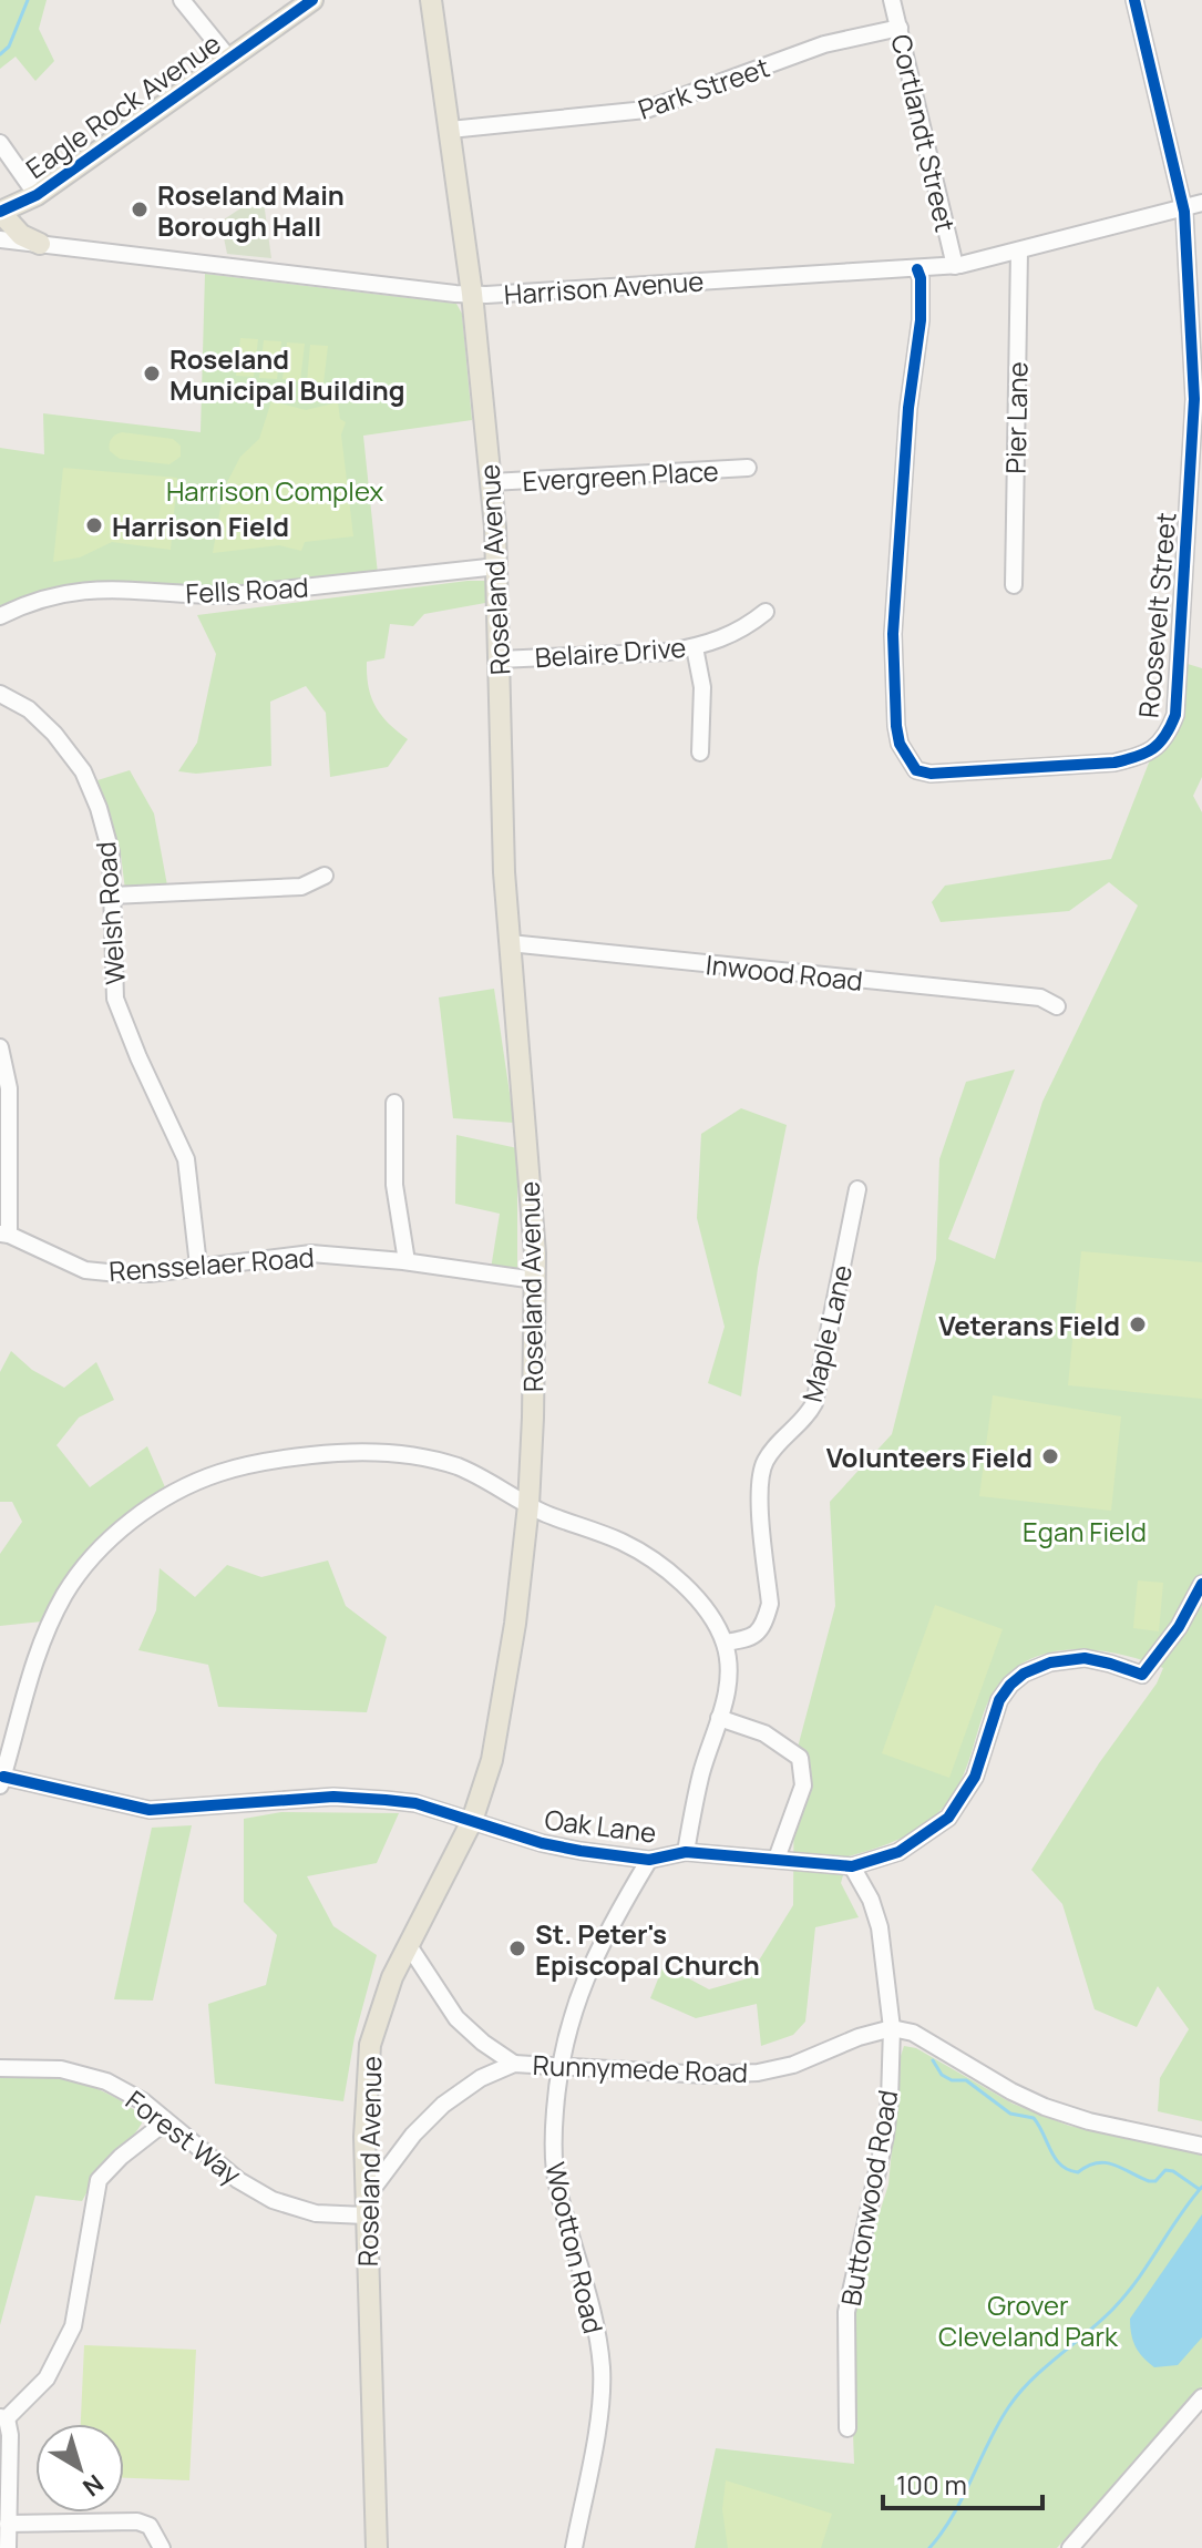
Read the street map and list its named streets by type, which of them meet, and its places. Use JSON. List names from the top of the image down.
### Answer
{
  "streets": {
    "main road": ["Eagle Rock Avenue", "Roseland Avenue"],
    "street": [
      "Park Street",
      "Cortlandt Street",
      "Harrison Avenue",
      "Pier Lane",
      "Evergreen Place",
      "Fells Road",
      "Roosevelt Street",
      "Belaire Drive",
      "Welsh Road",
      "Inwood Road",
      "Rensselaer Road",
      "Maple Lane",
      "Oak Lane",
      "Runnymede Road",
      "Forest Way",
      "Buttonwood Road",
      "Wootton Road"
    ]
  },
  "crossings": [
    ["Park Street", "Cortlandt Street"],
    ["Park Street", "Roseland Avenue"],
    ["Cortlandt Street", "Harrison Avenue"],
    ["Harrison Avenue", "Pier Lane"],
    ["Harrison Avenue", "Roseland Avenue"],
    ["Harrison Avenue", "Roosevelt Street"],
    ["Evergreen Place", "Roseland Avenue"],
    ["Roseland Avenue", "Fells Road"],
    ["Roseland Avenue", "Belaire Drive"],
    ["Roseland Avenue", "Inwood Road"],
    ["Roseland Avenue", "Rensselaer Road"],
    ["Roseland Avenue", "Oak Lane"],
    ["Roseland Avenue", "Runnymede Road"],
    ["Roseland Avenue", "Forest Way"],
    ["Welsh Road", "Rensselaer Road"],
    ["Oak Lane", "Buttonwood Road"],
    ["Oak Lane", "Wootton Road"],
    ["Runnymede Road", "Forest Way"],
    ["Runnymede Road", "Buttonwood Road"],
    ["Runnymede Road", "Wootton Road"]
  ],
  "parks": ["Harrison Complex", "Egan Field", "Grover Cleveland Park"],
  "places": [
    "Roseland Main Borough Hall",
    "Roseland Municipal Building",
    "Harrison Field",
    "Veterans Field",
    "Volunteers Field",
    "St. Peter's Episcopal Church"
  ],
  "scale_bar": "100 m",
  "north": "bottom right"
}
